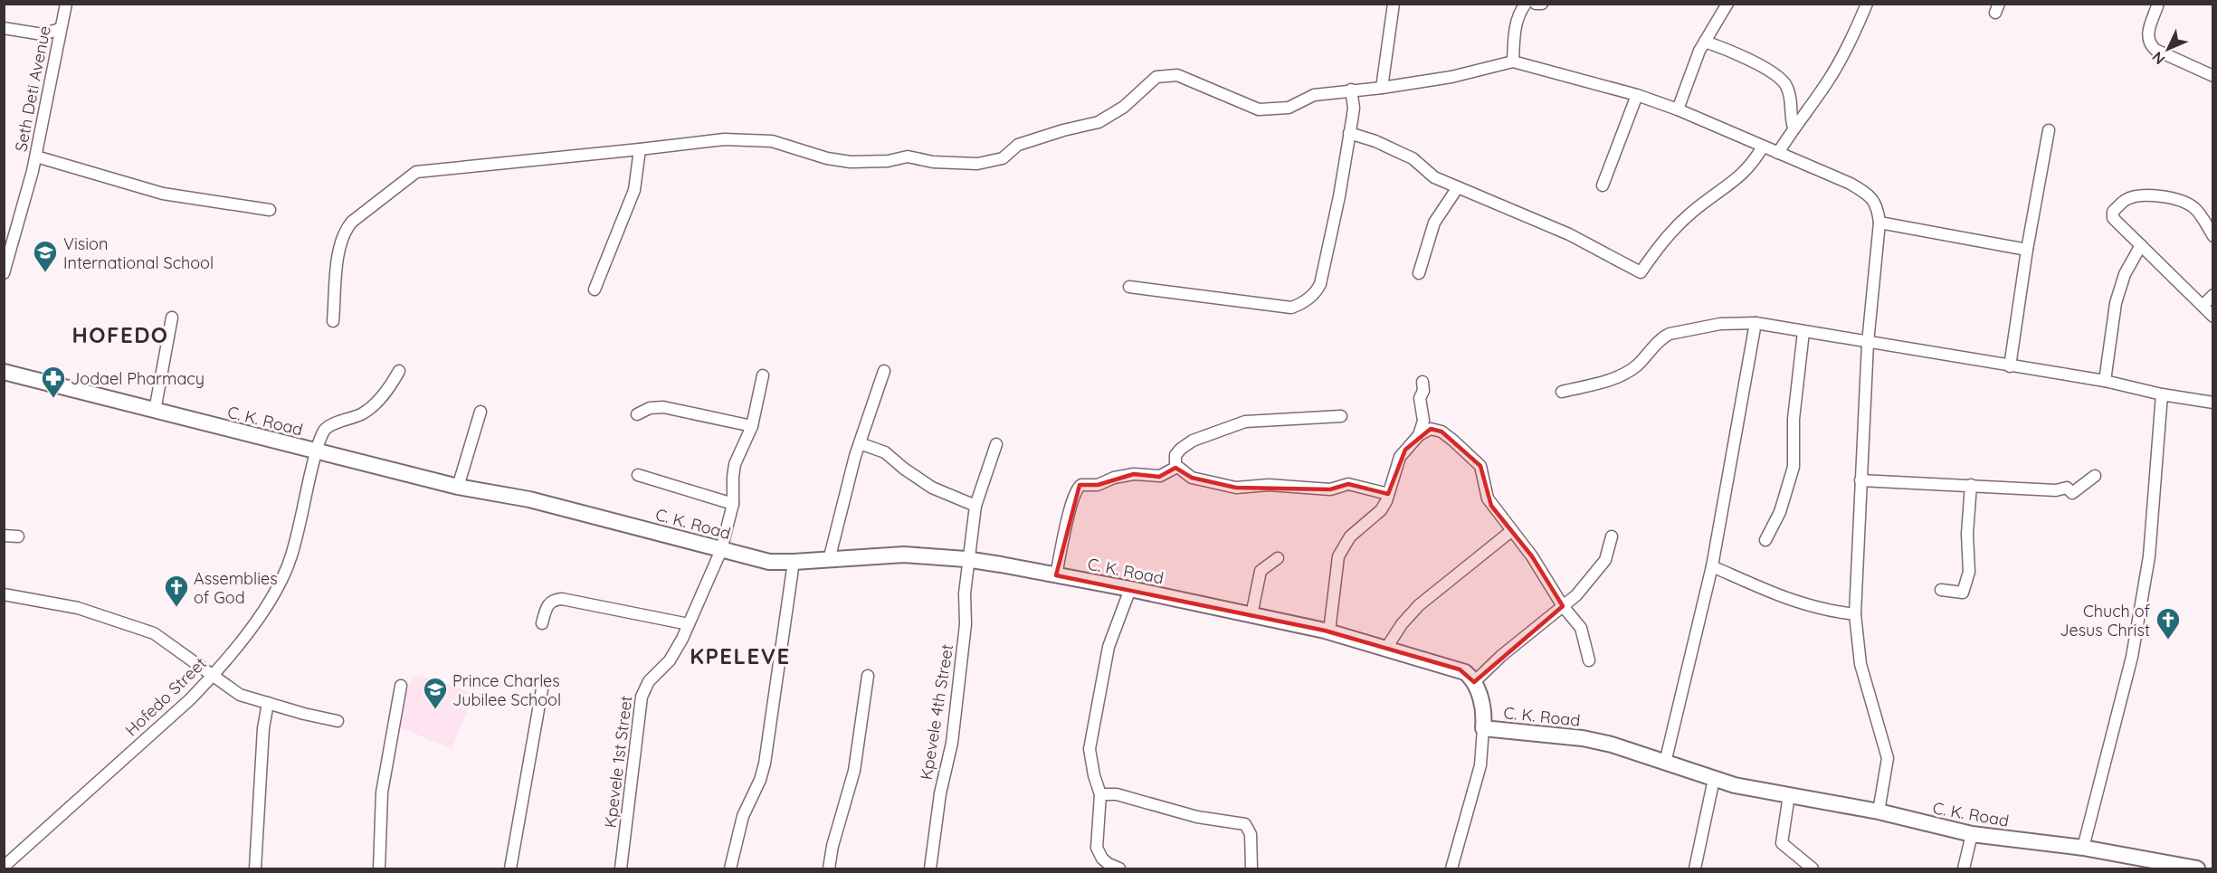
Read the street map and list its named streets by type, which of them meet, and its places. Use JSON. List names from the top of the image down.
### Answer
{
  "streets": {
    "street": [
      "Seth Deti Avenue",
      "C. K. Road",
      "Hofedo Street",
      "Kpevele 4th Street",
      "Kpevele 1st Street"
    ]
  },
  "crossings": [
    ["C. K. Road", "Hofedo Street"],
    ["C. K. Road", "Kpevele 4th Street"],
    ["C. K. Road", "Kpevele 1st Street"]
  ],
  "districts": ["HOFEDO", "KPELEVE"],
  "places": {
    "school or university": ["Vision International School", "Prince Charles Jubilee School"],
    "pharmacy": ["Jodael Pharmacy"],
    "church": ["Assemblies of God", "Chuch of Jesus Christ"]
  },
  "north": "bottom left"
}
